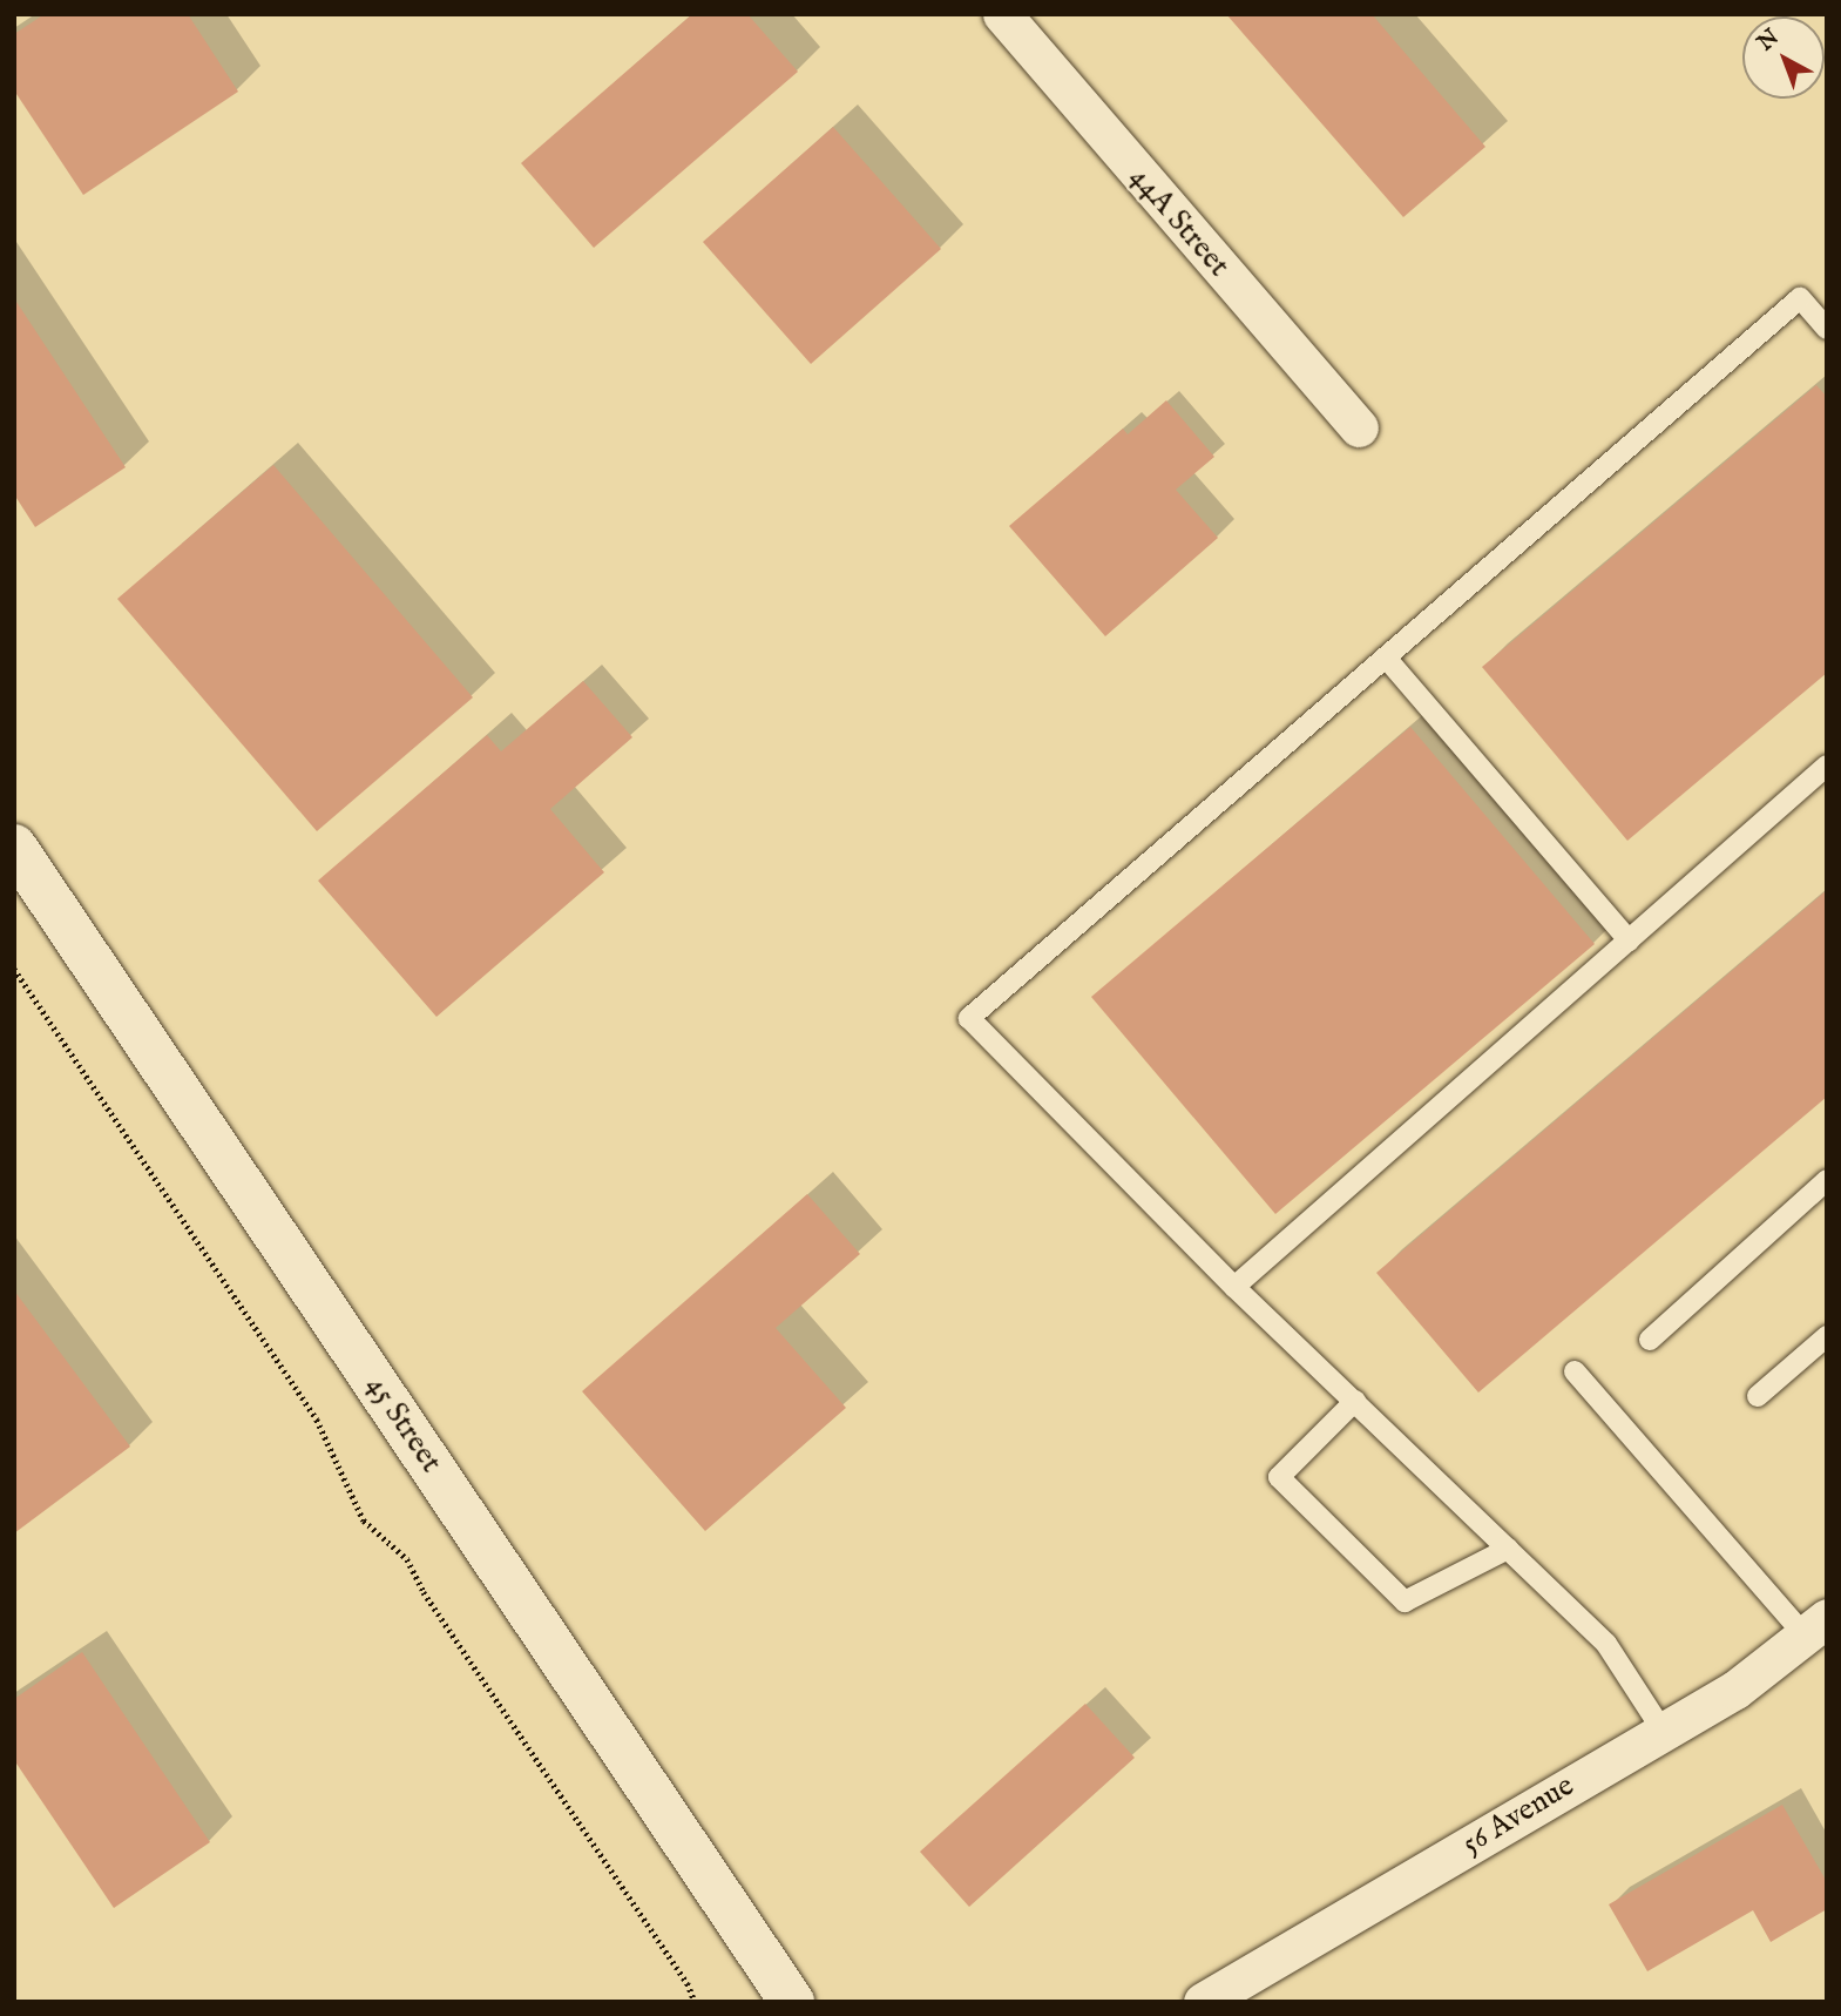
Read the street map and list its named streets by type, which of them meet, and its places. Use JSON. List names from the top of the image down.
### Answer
{
  "streets": {
    "main road": ["45 Street"],
    "street": ["44A Street", "56 Avenue"]
  },
  "north": "top left"
}
